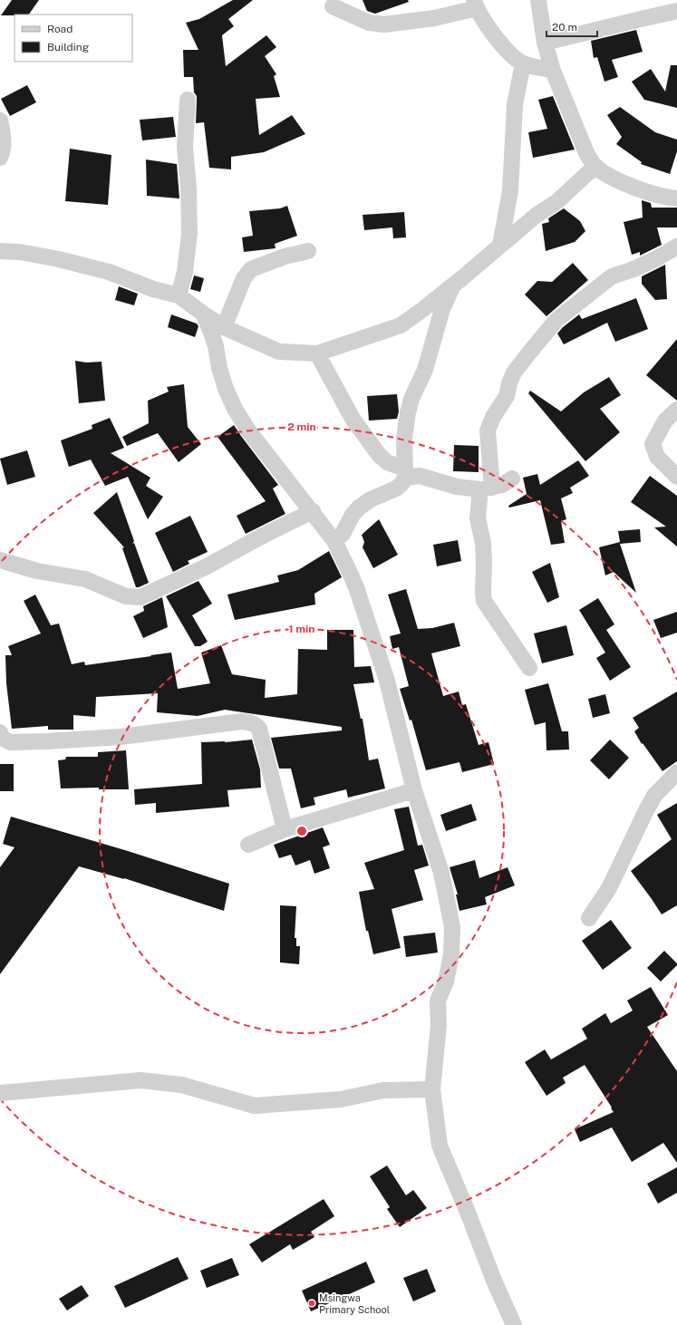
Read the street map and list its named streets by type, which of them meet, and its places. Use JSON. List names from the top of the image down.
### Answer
{
  "places": ["Msingwa Primary School"],
  "legend": ["Road", "Building"],
  "scale_bar": "20 m",
  "rings": ["2 min", "1 min"]
}
